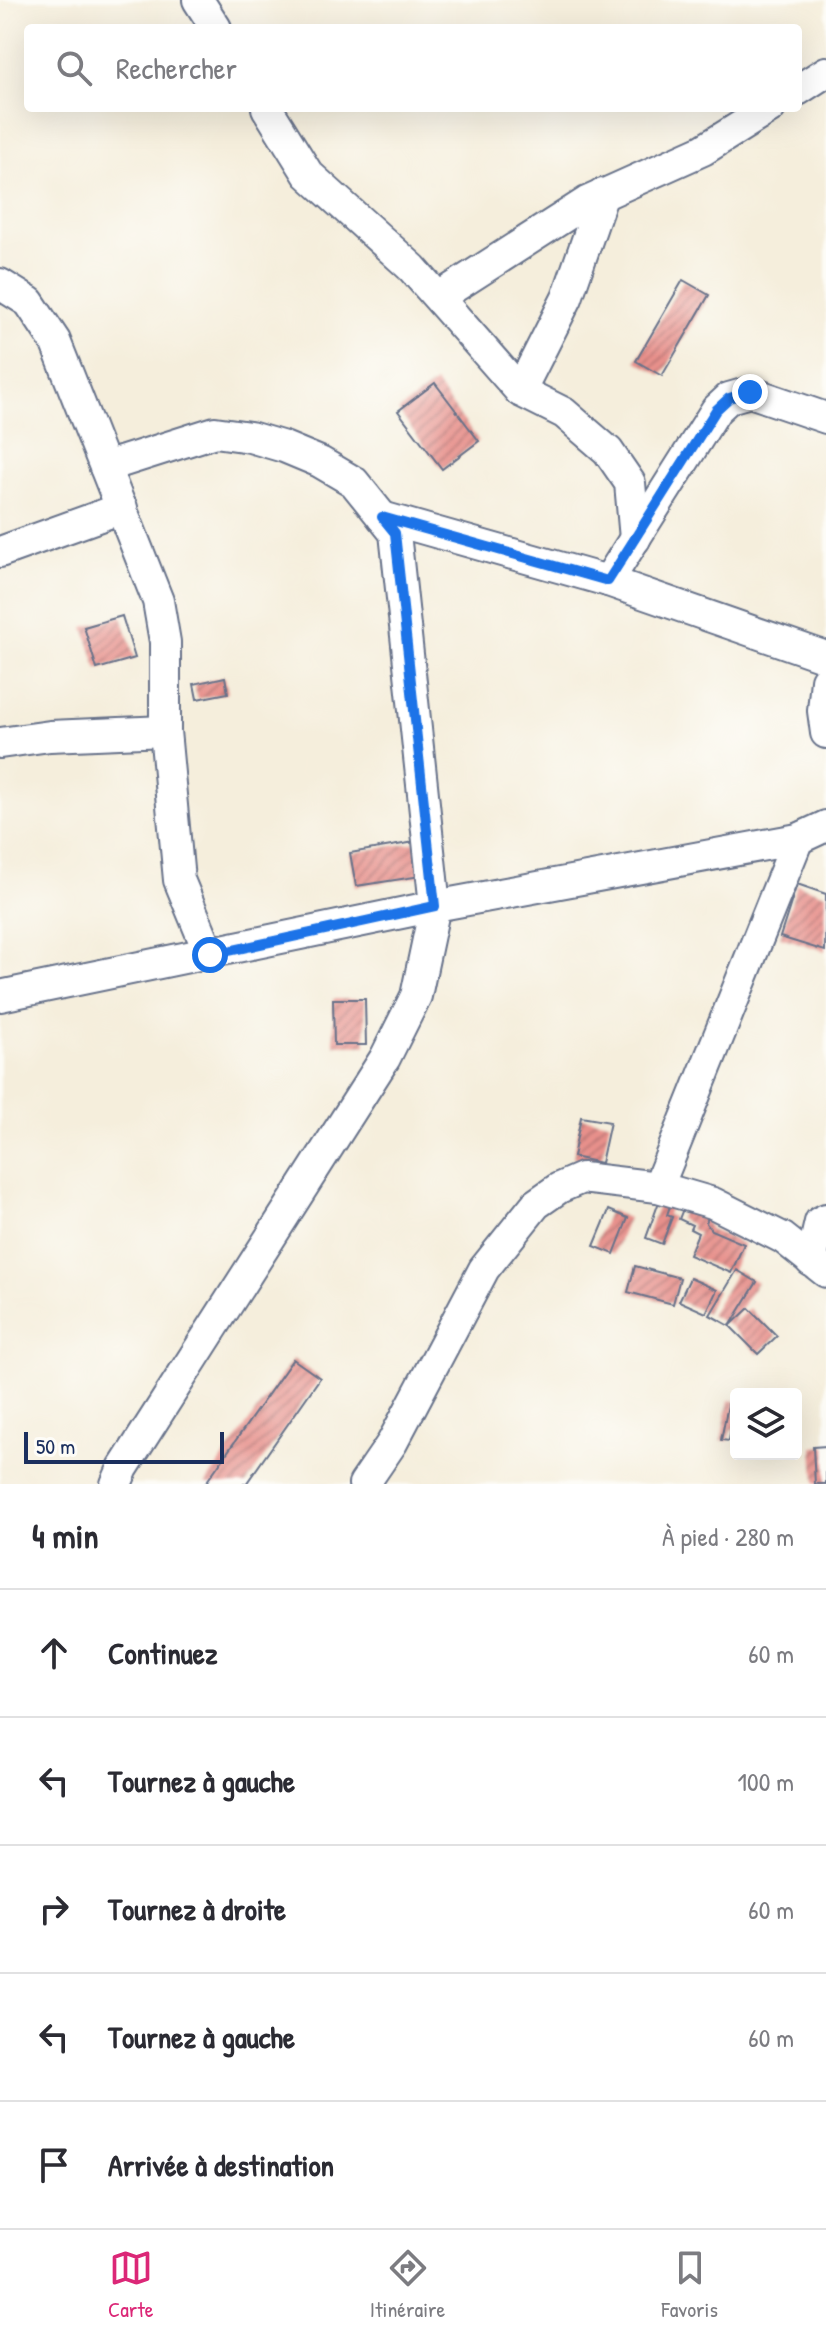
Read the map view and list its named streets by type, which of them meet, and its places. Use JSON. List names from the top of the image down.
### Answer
{
  "scale_bar": "50 m",
  "page": {
    "search": "Rechercher",
    "scale": "50 m",
    "heading": ["4 min", "À pied · 280 m"],
    "list": [
      ["Continuez", "60 m"],
      ["Tournez à gauche", "100 m"],
      ["Tournez à droite", "60 m"],
      ["Tournez à gauche", "60 m"],
      "Arrivée à destination"
    ],
    "nav": ["Carte", "Itinéraire", "Favoris"]
  }
}
